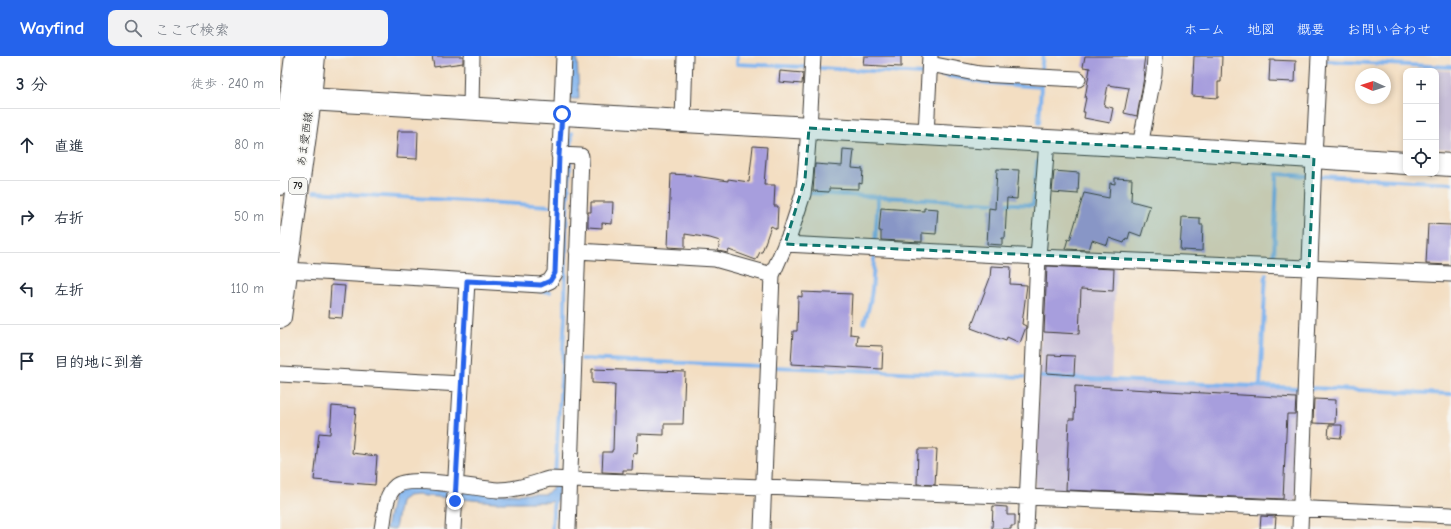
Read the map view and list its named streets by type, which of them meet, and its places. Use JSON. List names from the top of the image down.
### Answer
{
  "streets": {
    "street": ["あま愛西線", "79"]
  },
  "north": "left",
  "page": {
    "header": "Wayfind",
    "search": "ここで検索",
    "nav": [
      "ホーム",
      "地図",
      "概要",
      "お問い合わせ"
    ],
    "heading": ["3 分", "徒歩 · 240 m"],
    "map_buttons": ["+", "−"],
    "list": [
      ["直進", "80 m"],
      ["右折", "50 m"],
      ["左折", "110 m"],
      "目的地に到着"
    ]
  }
}
